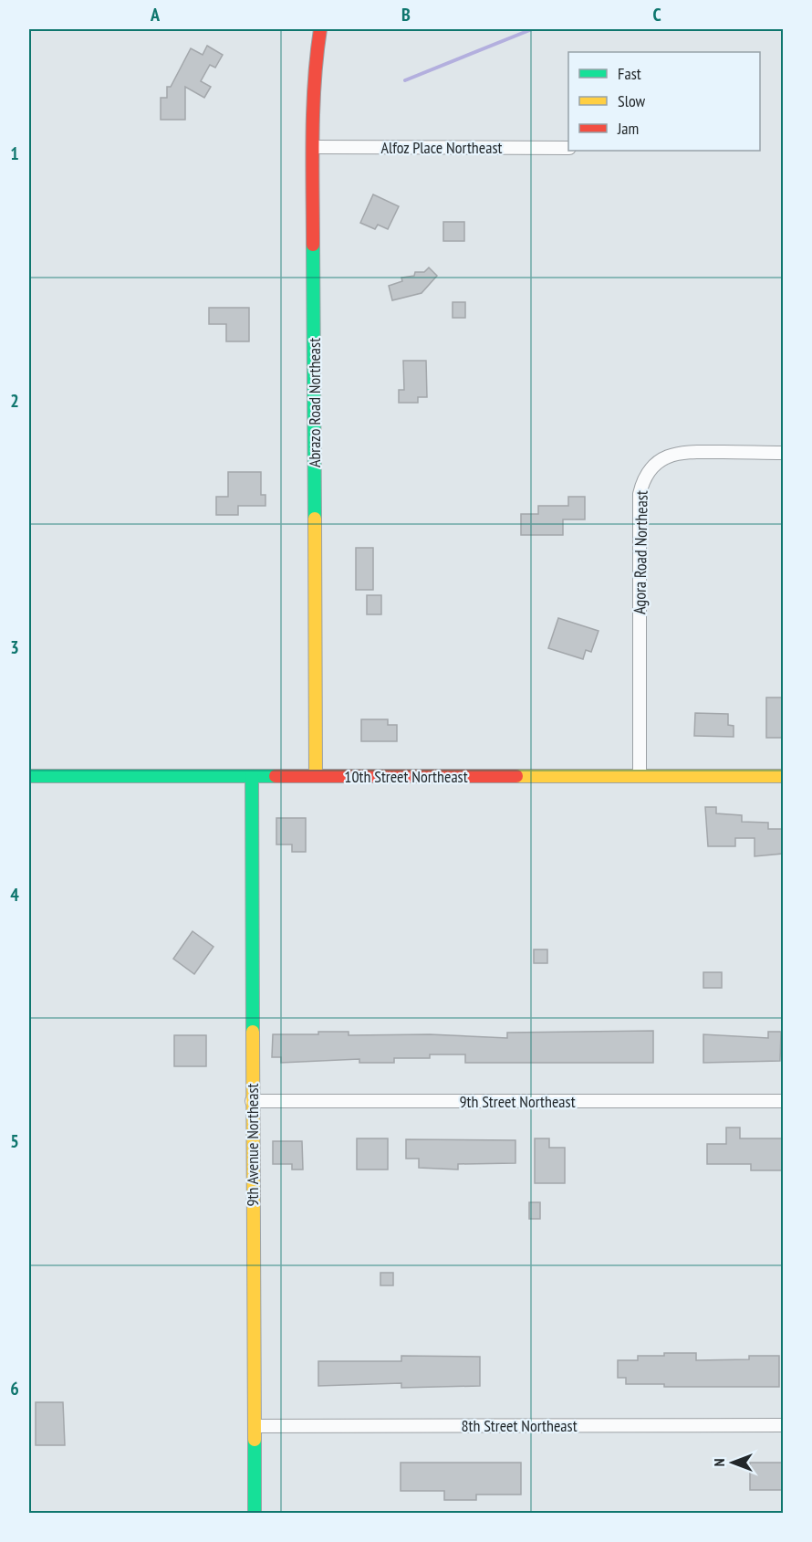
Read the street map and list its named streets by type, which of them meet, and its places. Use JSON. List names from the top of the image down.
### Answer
{
  "streets": {
    "street": [
      "Alfoz Place Northeast",
      "Abrazo Road Northeast",
      "Agora Road Northeast",
      "10th Street Northeast",
      "9th Street Northeast",
      "9th Avenue Northeast",
      "8th Street Northeast"
    ]
  },
  "crossings": [
    ["Alfoz Place Northeast", "Abrazo Road Northeast"],
    ["Abrazo Road Northeast", "10th Street Northeast"],
    ["Agora Road Northeast", "10th Street Northeast"],
    ["10th Street Northeast", "9th Avenue Northeast"],
    ["9th Street Northeast", "9th Avenue Northeast"],
    ["9th Avenue Northeast", "8th Street Northeast"]
  ],
  "legend": ["Fast", "Slow", "Jam"],
  "north": "left",
  "grid": {
    "columns": ["A", "B", "C"],
    "rows": [
      "1",
      "2",
      "3",
      "4",
      "5",
      "6"
    ]
  }
}
